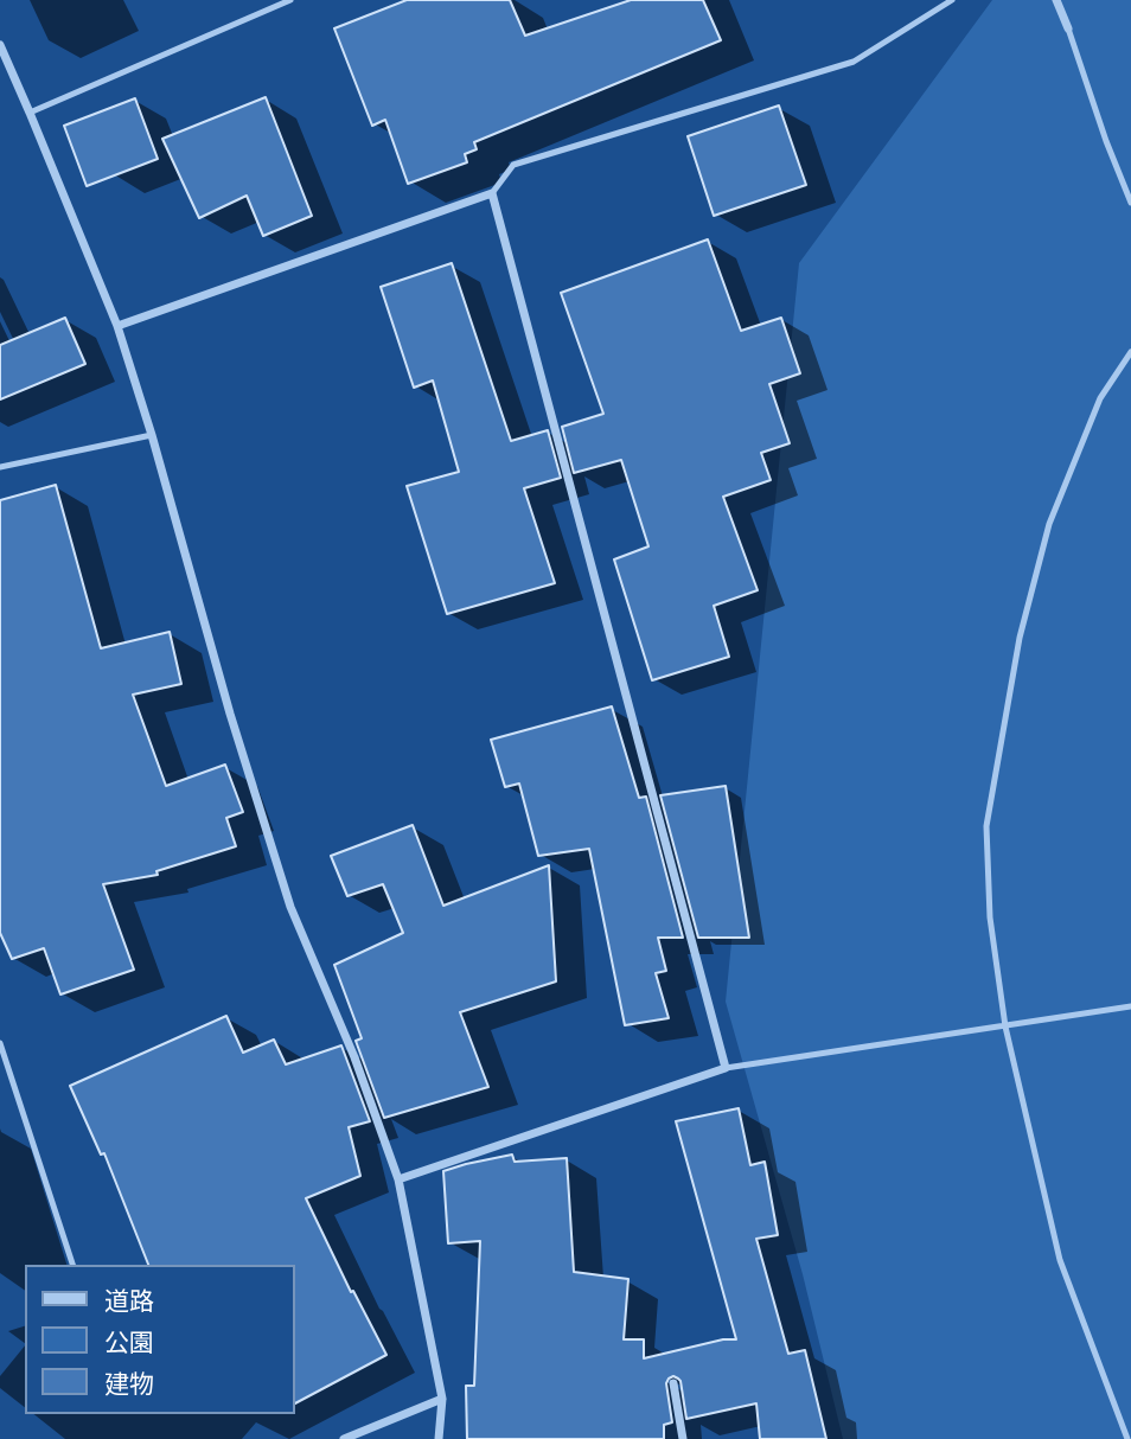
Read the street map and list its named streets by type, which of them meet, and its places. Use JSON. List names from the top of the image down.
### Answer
{
  "legend": ["道路", "公園", "建物"]
}
